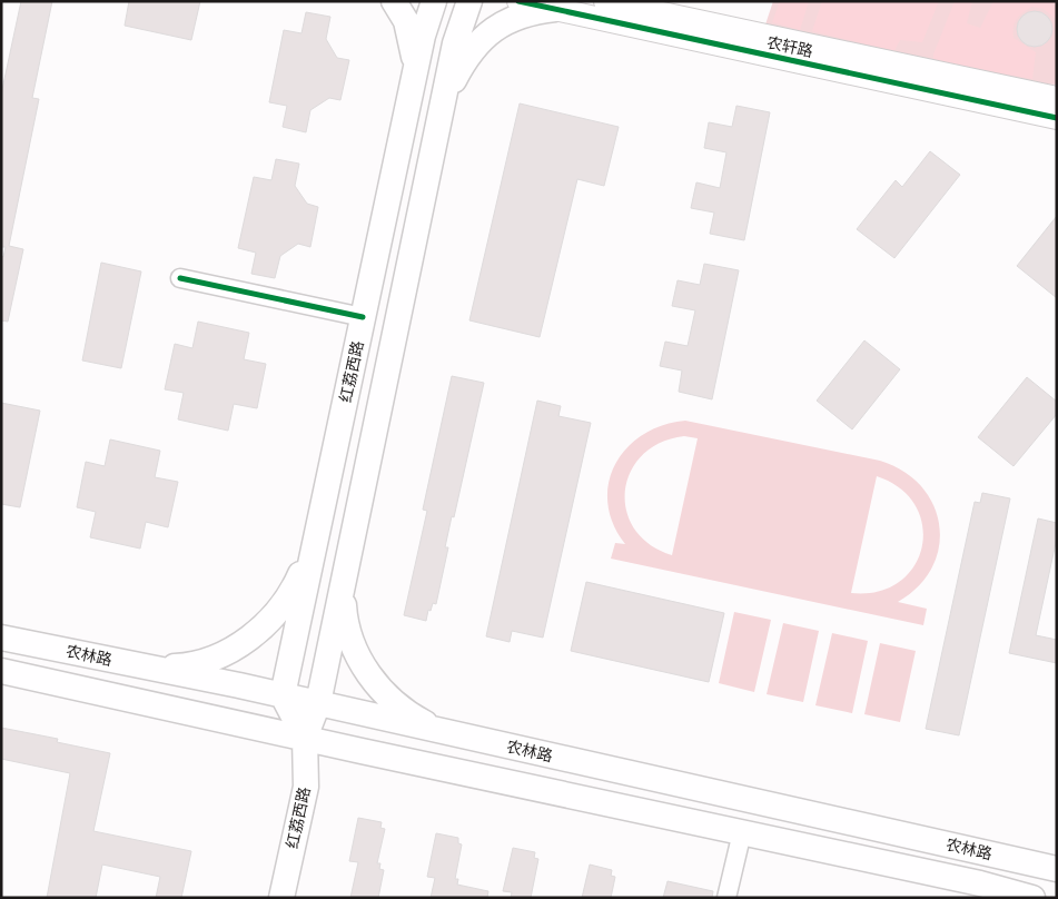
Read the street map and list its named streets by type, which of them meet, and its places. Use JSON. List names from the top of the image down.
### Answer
{
  "streets": {
    "main road": ["红荔西路", "农林路"],
    "street": ["农轩路"]
  },
  "crossings": [
    ["红荔西路", "农林路"]
  ]
}
